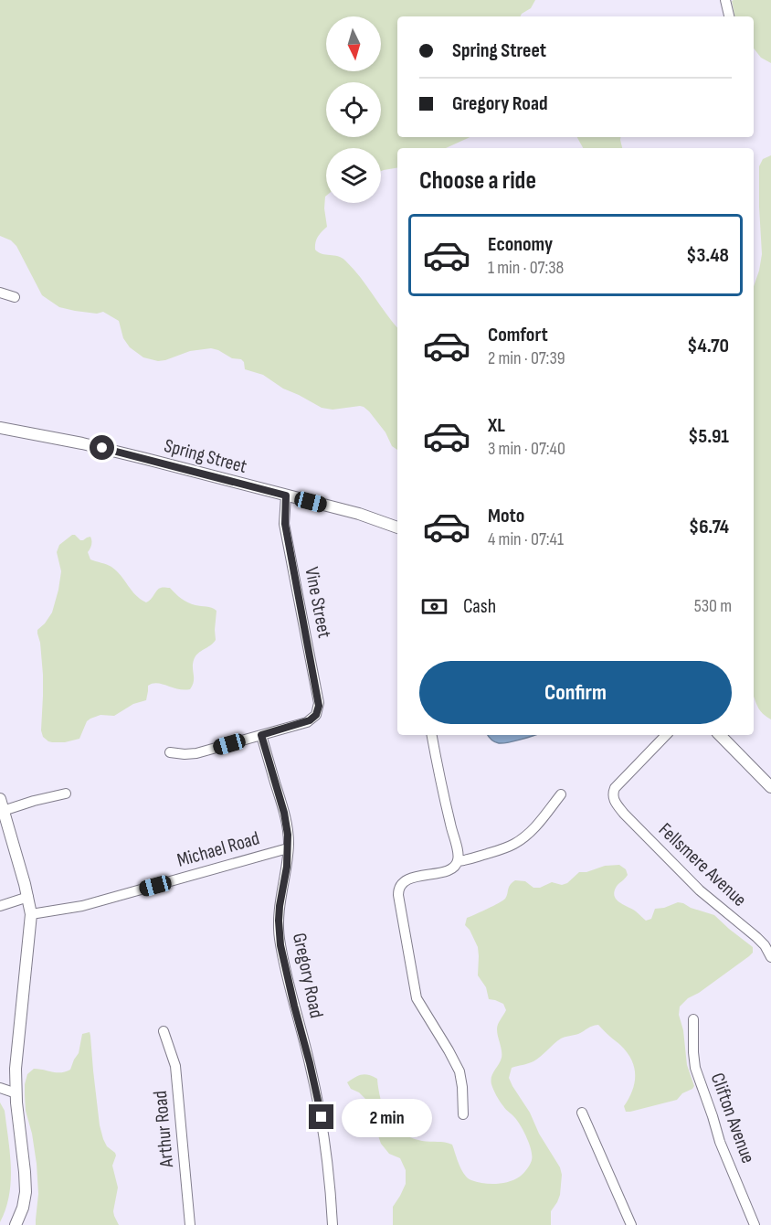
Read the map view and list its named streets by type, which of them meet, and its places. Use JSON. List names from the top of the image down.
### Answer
{
  "streets": {
    "street": [
      "Spring Street",
      "Vine Street",
      "Michael Road",
      "Fellsmere Avenue",
      "Gregory Road",
      "Clifton Avenue",
      "Arthur Road"
    ]
  },
  "crossings": [
    ["Spring Street", "Vine Street"],
    ["Vine Street", "Gregory Road"],
    ["Michael Road", "Gregory Road"]
  ],
  "north": "bottom",
  "page": {
    "banner": ["Spring Street", "Gregory Road"],
    "heading": "Choose a ride",
    "list": [
      {
        "name": "Economy",
        "note": "1 min · 07:38",
        "value": "$3.48"
      },
      {
        "name": "Comfort",
        "note": "2 min · 07:39",
        "value": "$4.70"
      },
      {
        "name": "XL",
        "note": "3 min · 07:40",
        "value": "$5.91"
      },
      {
        "name": "Moto",
        "note": "4 min · 07:41",
        "value": "$6.74"
      }
    ],
    "pay": ["Cash", "530 m"],
    "buttons": "Confirm",
    "bubble": "2 min"
  }
}
